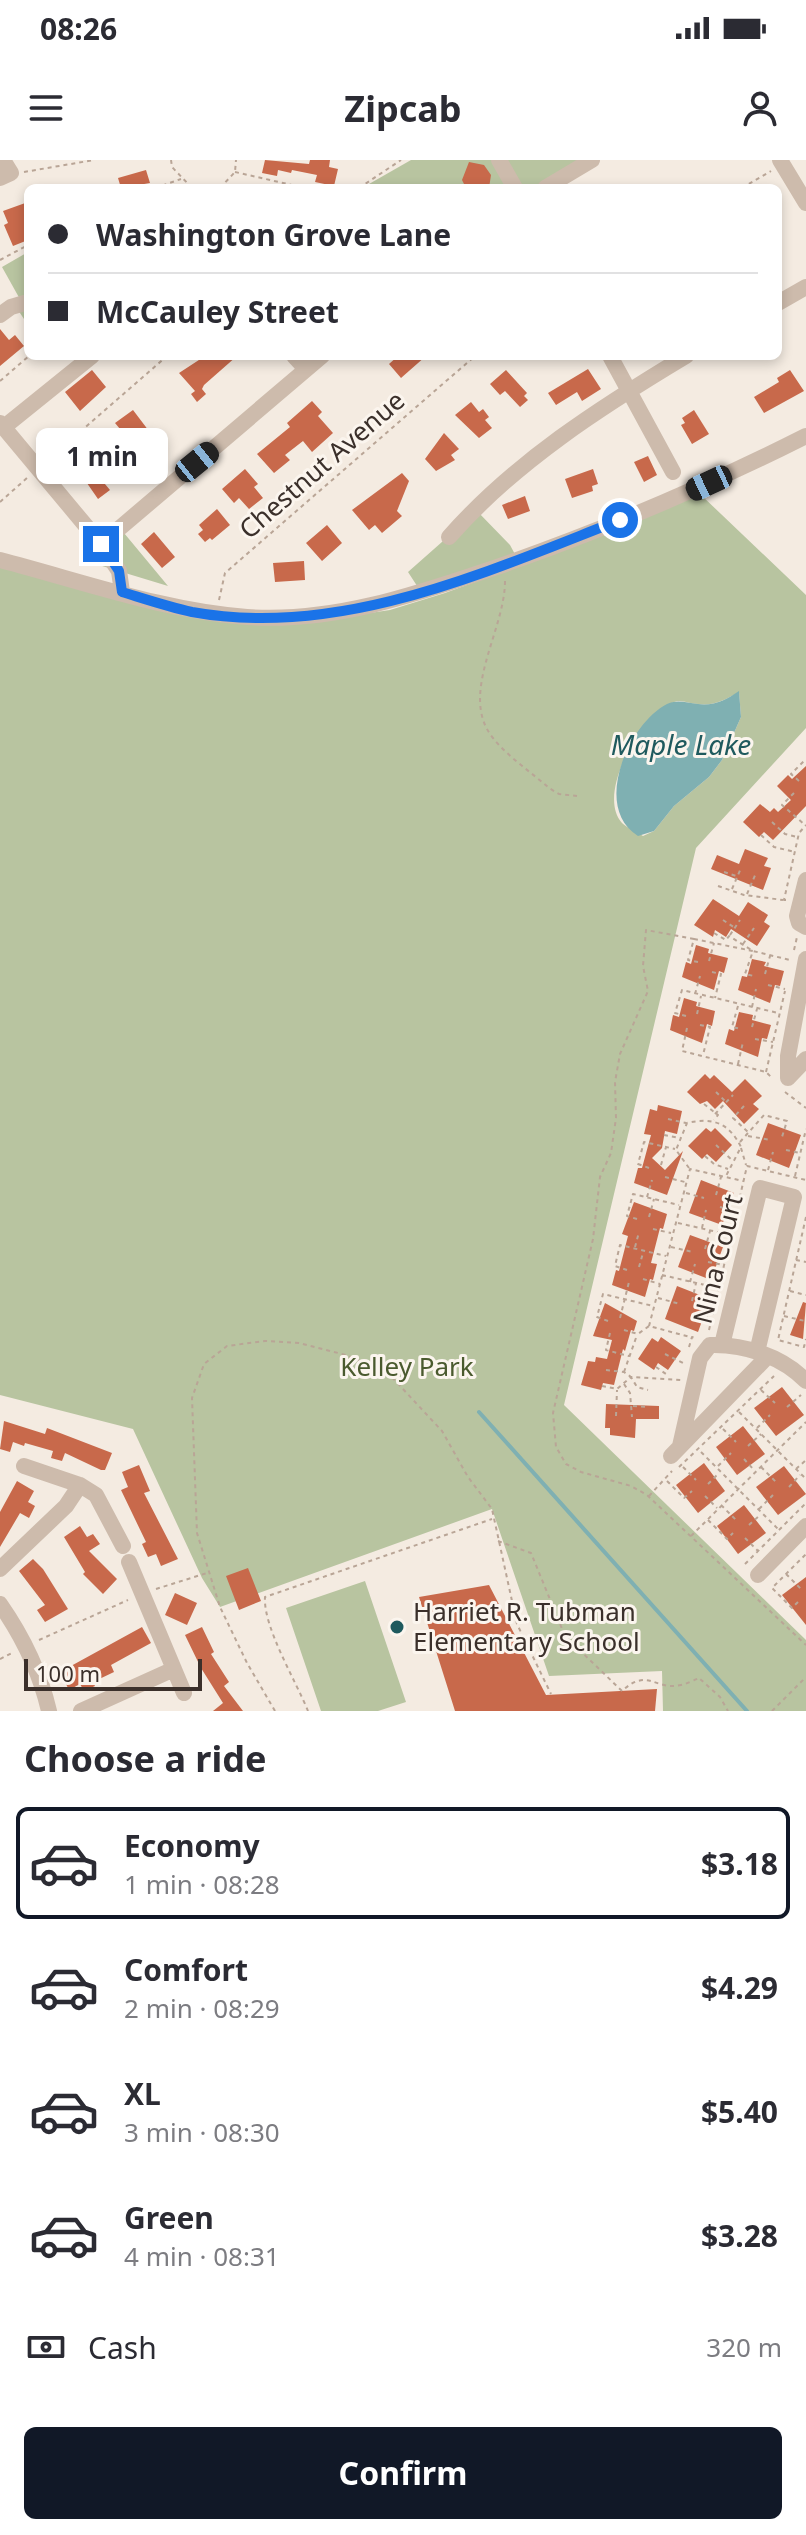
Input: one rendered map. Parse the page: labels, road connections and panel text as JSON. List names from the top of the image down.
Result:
{
  "streets": {
    "street": ["Nina Court"],
    "path": ["Chestnut Avenue"]
  },
  "water": ["Maple Lake"],
  "parks": ["Kelley Park"],
  "places": ["Harriet R. Tubman Elementary School"],
  "scale_bar": "100 m",
  "page": {
    "status": "08:26",
    "header": "Zipcab",
    "banner": ["Washington Grove Lane", "McCauley Street"],
    "bubble": "1 min",
    "scale": "100 m",
    "heading": "Choose a ride",
    "list": [
      {
        "name": "Economy",
        "note": "1 min · 08:28",
        "value": "$3.18"
      },
      {
        "name": "Comfort",
        "note": "2 min · 08:29",
        "value": "$4.29"
      },
      {
        "name": "XL",
        "note": "3 min · 08:30",
        "value": "$5.40"
      },
      {
        "name": "Green",
        "note": "4 min · 08:31",
        "value": "$3.28"
      }
    ],
    "pay": ["Cash", "320 m"],
    "buttons": "Confirm"
  }
}
